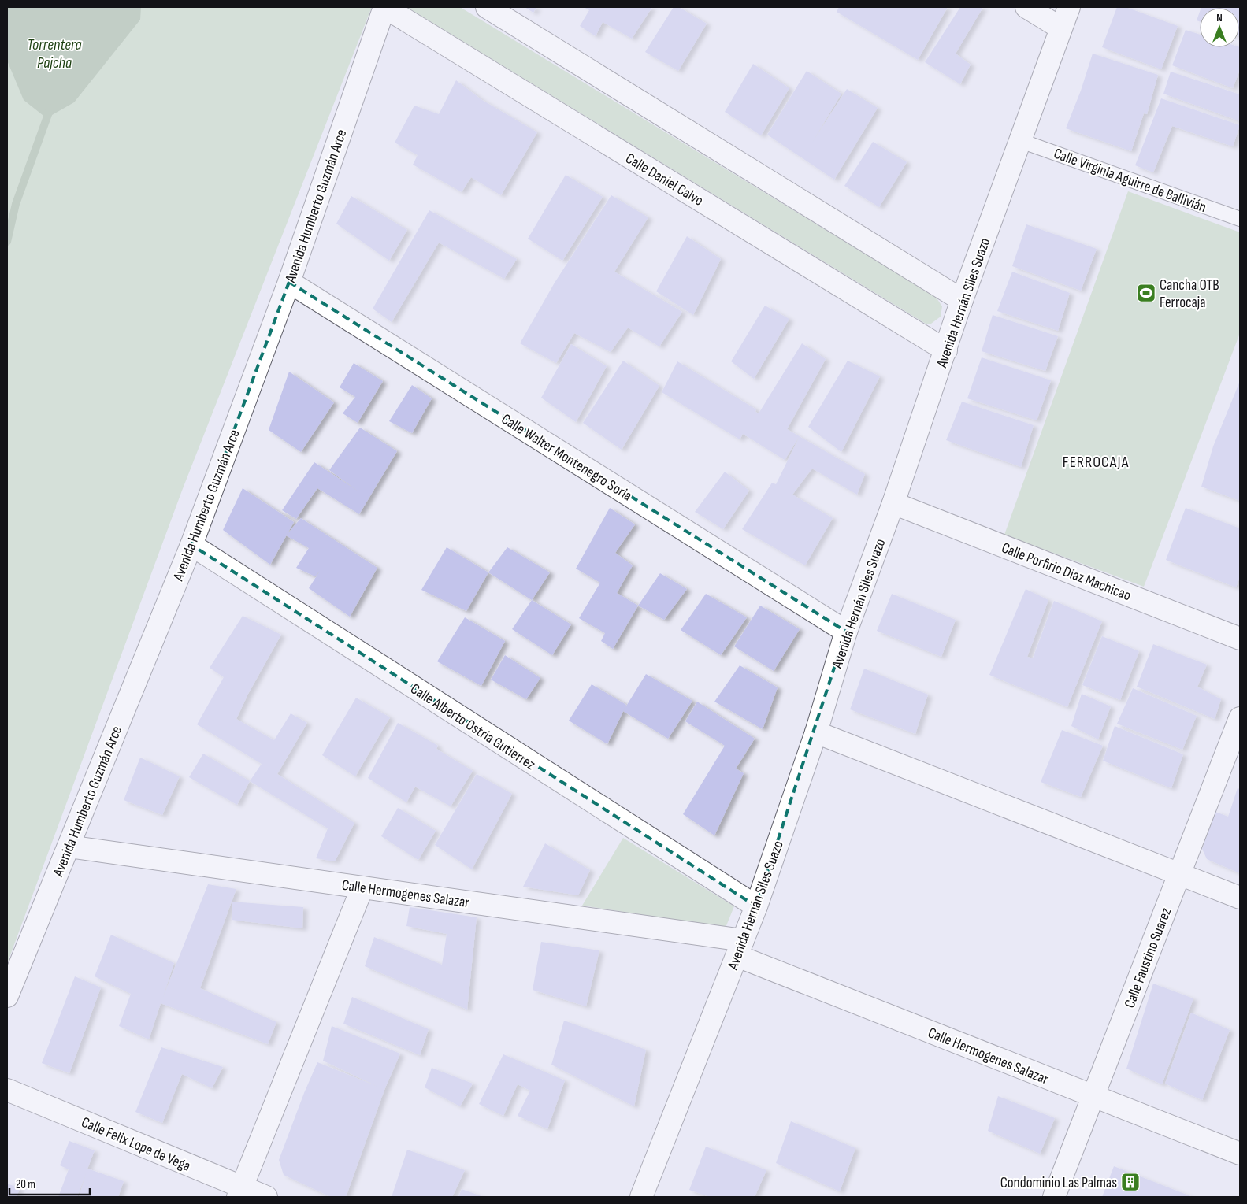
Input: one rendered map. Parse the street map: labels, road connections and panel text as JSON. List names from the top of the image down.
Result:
{
  "streets": {
    "street": [
      "Calle Daniel Calvo",
      "Avenida Humberto Guzmán Arce",
      "Avenida Hernán Siles Suazo",
      "Calle Walter Montenegro Soria",
      "Calle Porfirio Díaz Machicao",
      "Calle Alberto Ostria Gutierrez",
      "Calle Hermogenes Salazar",
      "Calle Faustino Suarez",
      "Calle Felix Lope de Vega"
    ],
    "lane": ["Calle Virginia Aguirre de Ballivián"]
  },
  "crossings": [
    ["Calle Daniel Calvo", "Avenida Humberto Guzmán Arce"],
    ["Calle Daniel Calvo", "Avenida Hernán Siles Suazo"],
    ["Calle Virginia Aguirre de Ballivián", "Avenida Hernán Siles Suazo"],
    ["Avenida Humberto Guzmán Arce", "Calle Walter Montenegro Soria"],
    ["Avenida Humberto Guzmán Arce", "Calle Alberto Ostria Gutierrez"],
    ["Avenida Humberto Guzmán Arce", "Calle Hermogenes Salazar"],
    ["Avenida Hernán Siles Suazo", "Calle Walter Montenegro Soria"],
    ["Avenida Hernán Siles Suazo", "Calle Porfirio Díaz Machicao"],
    ["Avenida Hernán Siles Suazo", "Calle Alberto Ostria Gutierrez"],
    ["Avenida Hernán Siles Suazo", "Calle Hermogenes Salazar"],
    ["Calle Hermogenes Salazar", "Calle Faustino Suarez"]
  ],
  "districts": ["FERROCAJA"],
  "water": ["Torrentera Pajcha"],
  "places": {
    "sports": ["Cancha OTB Ferrocaja"],
    "building": ["Condominio Las Palmas"]
  },
  "scale_bar": "20 m",
  "north": "top"
}
